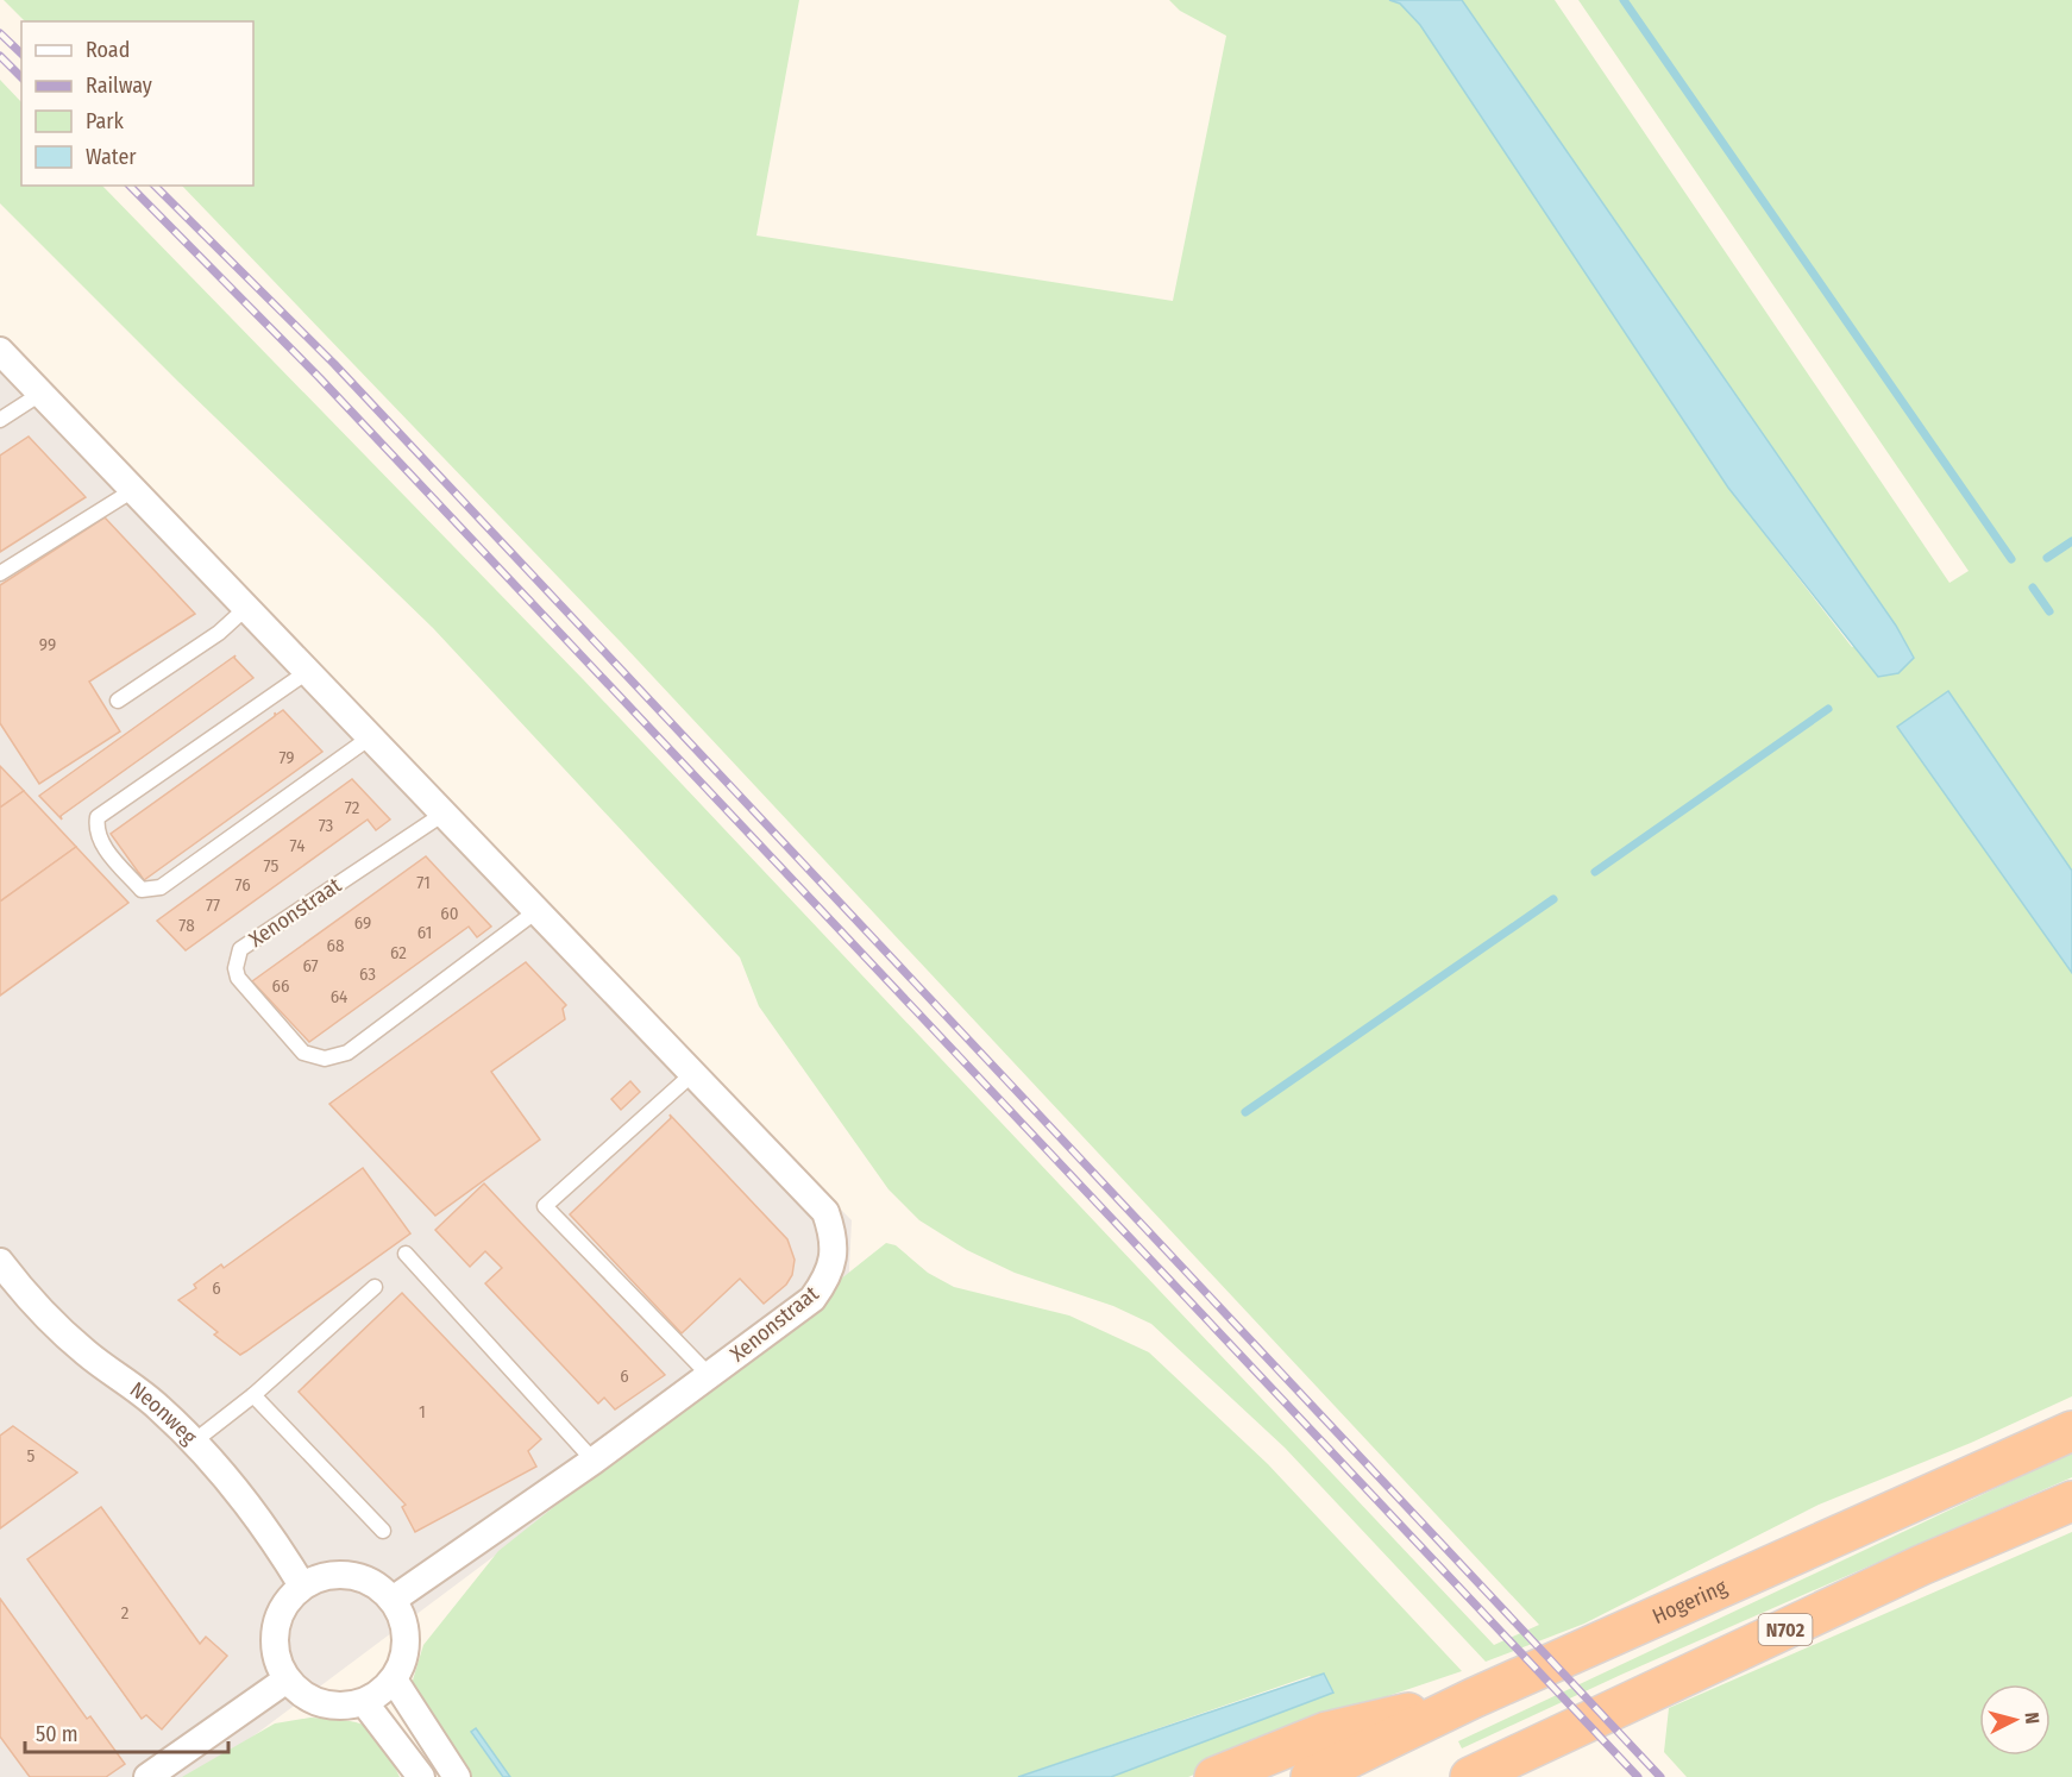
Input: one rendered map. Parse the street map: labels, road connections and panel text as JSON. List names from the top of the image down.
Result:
{
  "streets": {
    "highway": ["Hogering", "N702"],
    "street": ["Xenonstraat", "Neonweg"]
  },
  "crossings": [
    ["Xenonstraat", "Neonweg"]
  ],
  "house_numbers": [
    "99",
    "79",
    "72",
    "73",
    "74",
    "75",
    "71",
    "76",
    "77",
    "60",
    "69",
    "78",
    "61",
    "68",
    "62",
    "67",
    "63",
    "66",
    "64",
    "6",
    "6",
    "1",
    "5",
    "2"
  ],
  "legend": [
    "Road",
    "Railway",
    "Park",
    "Water"
  ],
  "scale_bar": "50 m",
  "north": "right"
}
